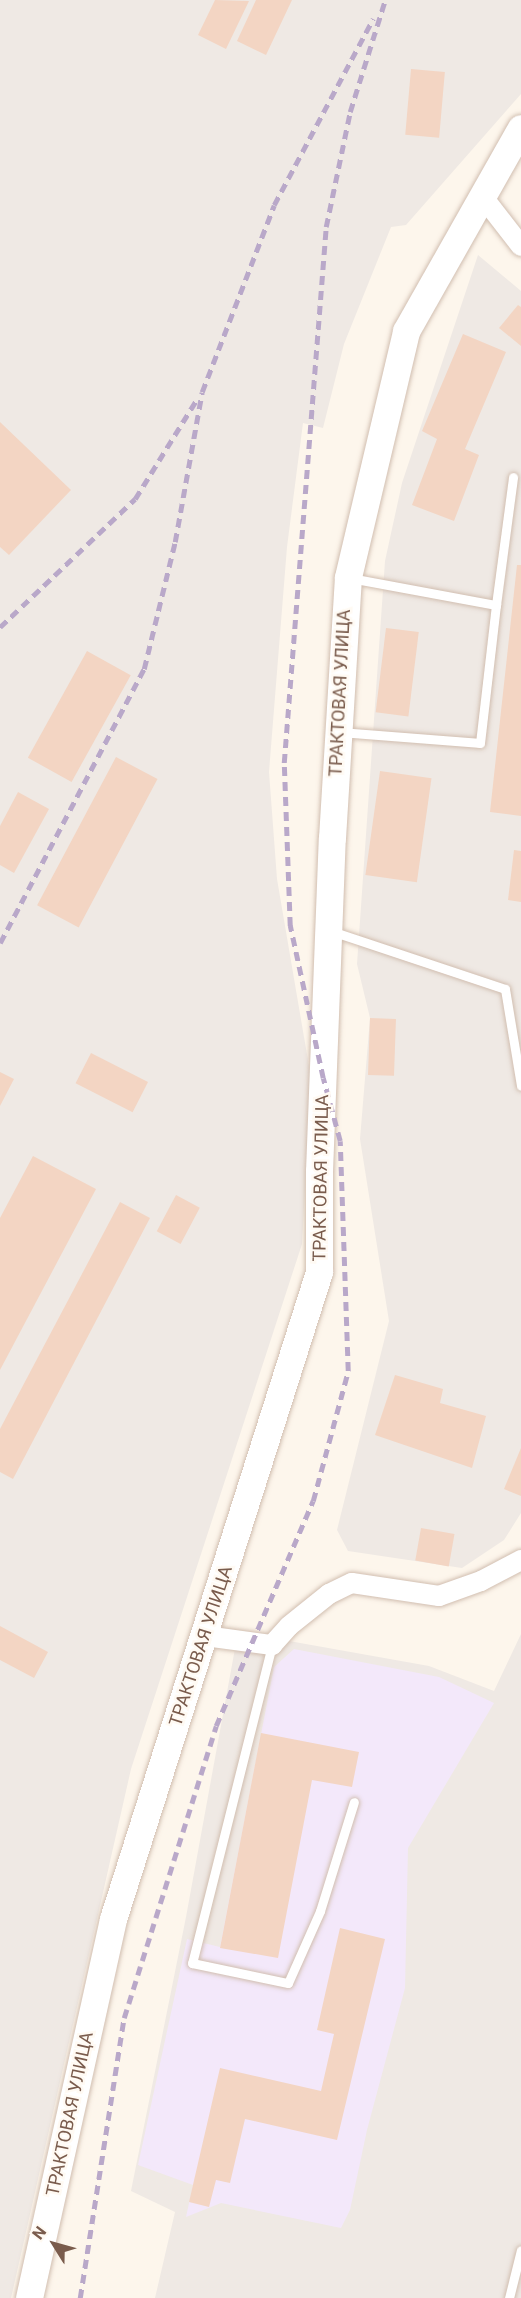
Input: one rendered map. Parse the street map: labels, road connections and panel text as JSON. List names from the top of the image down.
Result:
{
  "streets": {
    "main road": ["ТРАКТОВАЯ УЛИЦА"]
  },
  "north": "top left"
}
